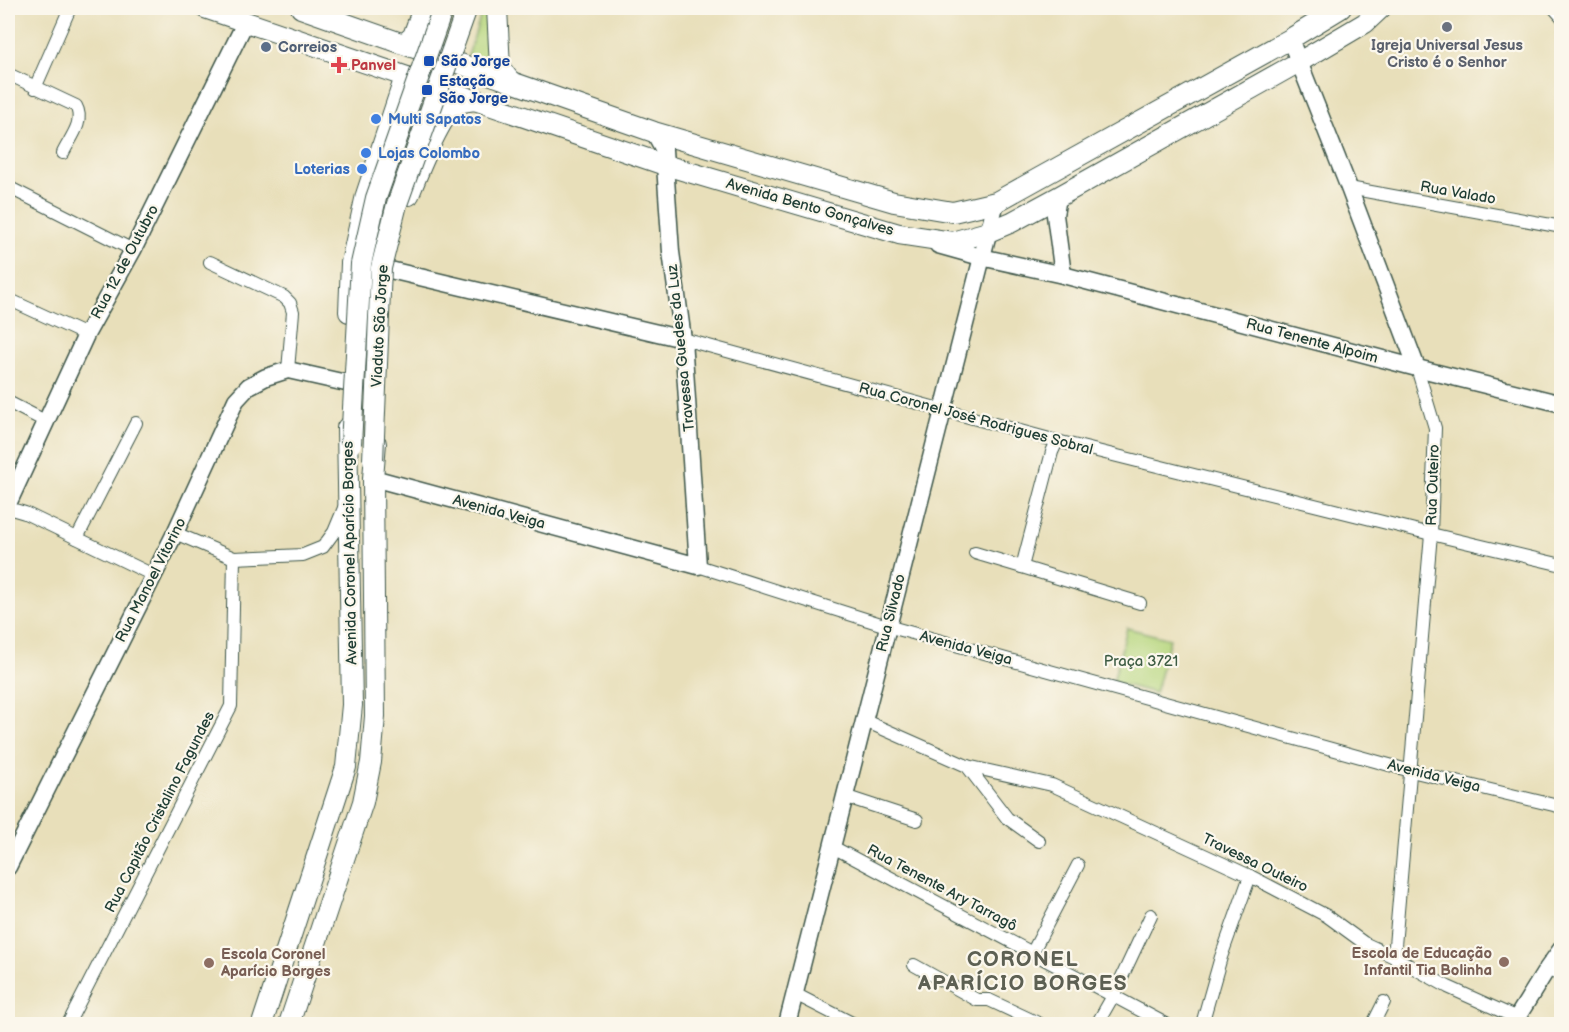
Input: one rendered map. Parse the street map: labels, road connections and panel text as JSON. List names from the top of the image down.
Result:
{
  "streets": {
    "main road": ["Avenida Bento Gonçalves", "Viaduto São Jorge", "Avenida Coronel Aparício Borges"],
    "street": [
      "Rua Valado",
      "Rua 12 de Outubro",
      "Rua Tenente Alpoim",
      "Travessa Guedes da Luz",
      "Rua Coronel José Rodrigues Sobral",
      "Rua Outeiro",
      "Avenida Veiga",
      "Rua Manoel Vitorino",
      "Rua Silvado",
      "Rua Capitão Cristalino Fagundes",
      "Travessa Outeiro",
      "Rua Tenente Ary Tarragô"
    ]
  },
  "crossings": [
    ["Rua Valado", "Rua Outeiro"],
    ["Avenida Bento Gonçalves", "Rua 12 de Outubro"],
    ["Avenida Bento Gonçalves", "Rua Tenente Alpoim"],
    ["Avenida Bento Gonçalves", "Travessa Guedes da Luz"],
    ["Avenida Bento Gonçalves", "Rua Outeiro"],
    ["Avenida Bento Gonçalves", "Avenida Coronel Aparício Borges"],
    ["Avenida Bento Gonçalves", "Rua Silvado"],
    ["Viaduto São Jorge", "Avenida Veiga"],
    ["Viaduto São Jorge", "Avenida Coronel Aparício Borges"],
    ["Rua Tenente Alpoim", "Rua Outeiro"],
    ["Rua Tenente Alpoim", "Rua Silvado"],
    ["Travessa Guedes da Luz", "Rua Coronel José Rodrigues Sobral"],
    ["Travessa Guedes da Luz", "Avenida Veiga"],
    ["Rua Coronel José Rodrigues Sobral", "Rua Outeiro"],
    ["Rua Coronel José Rodrigues Sobral", "Avenida Coronel Aparício Borges"],
    ["Rua Coronel José Rodrigues Sobral", "Rua Silvado"],
    ["Rua Outeiro", "Avenida Veiga"],
    ["Rua Outeiro", "Travessa Outeiro"],
    ["Avenida Veiga", "Avenida Coronel Aparício Borges"],
    ["Avenida Veiga", "Rua Silvado"],
    ["Rua Silvado", "Travessa Outeiro"],
    ["Rua Silvado", "Rua Tenente Ary Tarragô"]
  ],
  "districts": ["CORONEL APARÍCIO BORGES"],
  "parks": ["Praça 3721"],
  "places": {
    "other": [
      "Igreja Universal Jesus Cristo é o Senhor",
      "Correios",
      "Multi Sapatos",
      "Lojas Colombo",
      "Loterias",
      "Escola de Educação Infantil Tia Bolinha",
      "Escola Coronel Aparício Borges"
    ],
    "transit": ["São Jorge", "Estação São Jorge"],
    "health": ["Panvel"]
  }
}
